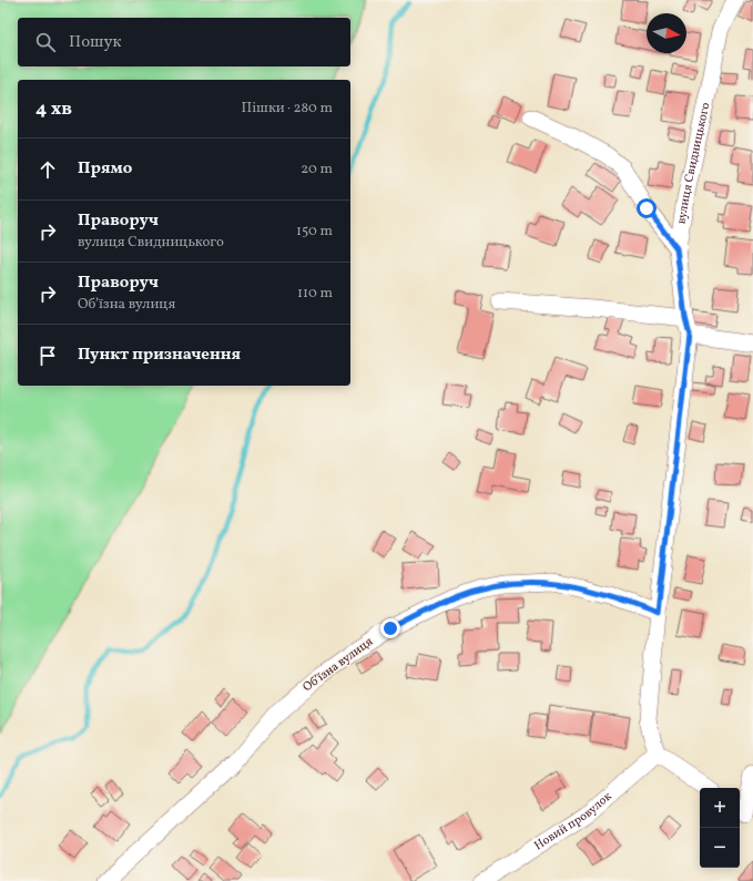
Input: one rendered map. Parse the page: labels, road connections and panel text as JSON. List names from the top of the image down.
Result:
{
  "streets": {
    "street": ["вулиця Свидницького", "Обʼїзна вулиця", "Новий провулок"]
  },
  "crossings": [
    ["вулиця Свидницького", "Обʼїзна вулиця"],
    ["вулиця Свидницького", "Новий провулок"]
  ],
  "north": "right",
  "page": {
    "search": "Пошук",
    "heading": ["4 хв", "Пішки · 280 m"],
    "list": [
      ["Прямо", "20 m"],
      ["Праворуч", "вулиця Свидницького", "150 m"],
      ["Праворуч", "Обʼїзна вулиця", "110 m"],
      "Пункт призначення"
    ],
    "map_buttons": ["+", "−"]
  }
}
